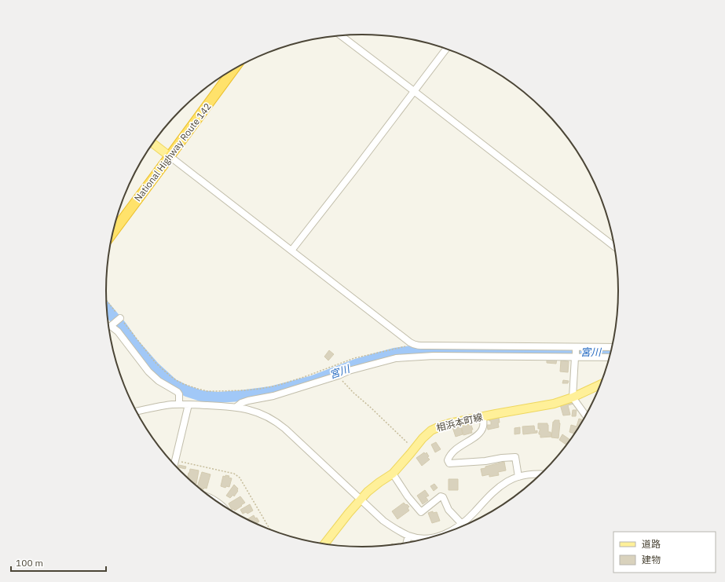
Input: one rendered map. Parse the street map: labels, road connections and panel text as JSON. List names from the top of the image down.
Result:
{
  "streets": {
    "highway": ["National Highway Route 142"],
    "main road": ["相浜本町線"]
  },
  "water": ["宮川"],
  "legend": ["道路", "建物"],
  "scale_bar": "100 m"
}
